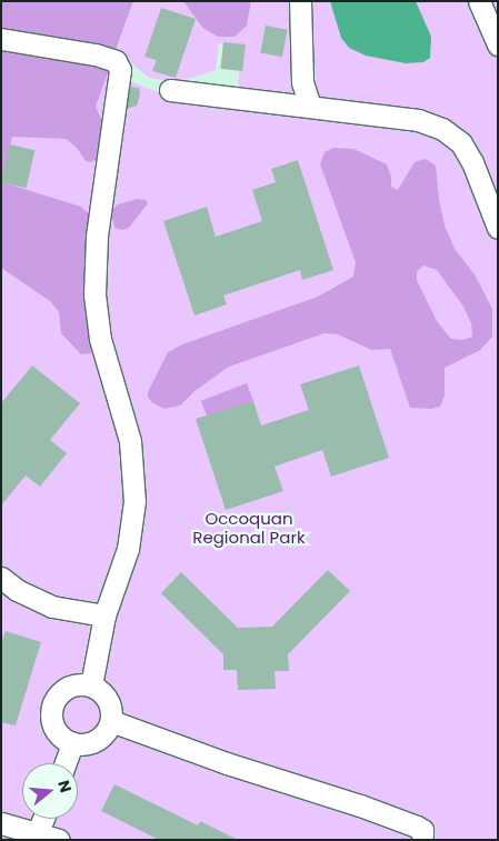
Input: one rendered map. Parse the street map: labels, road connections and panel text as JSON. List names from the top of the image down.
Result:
{
  "parks": ["Occoquan Regional Park"],
  "north": "right"
}
